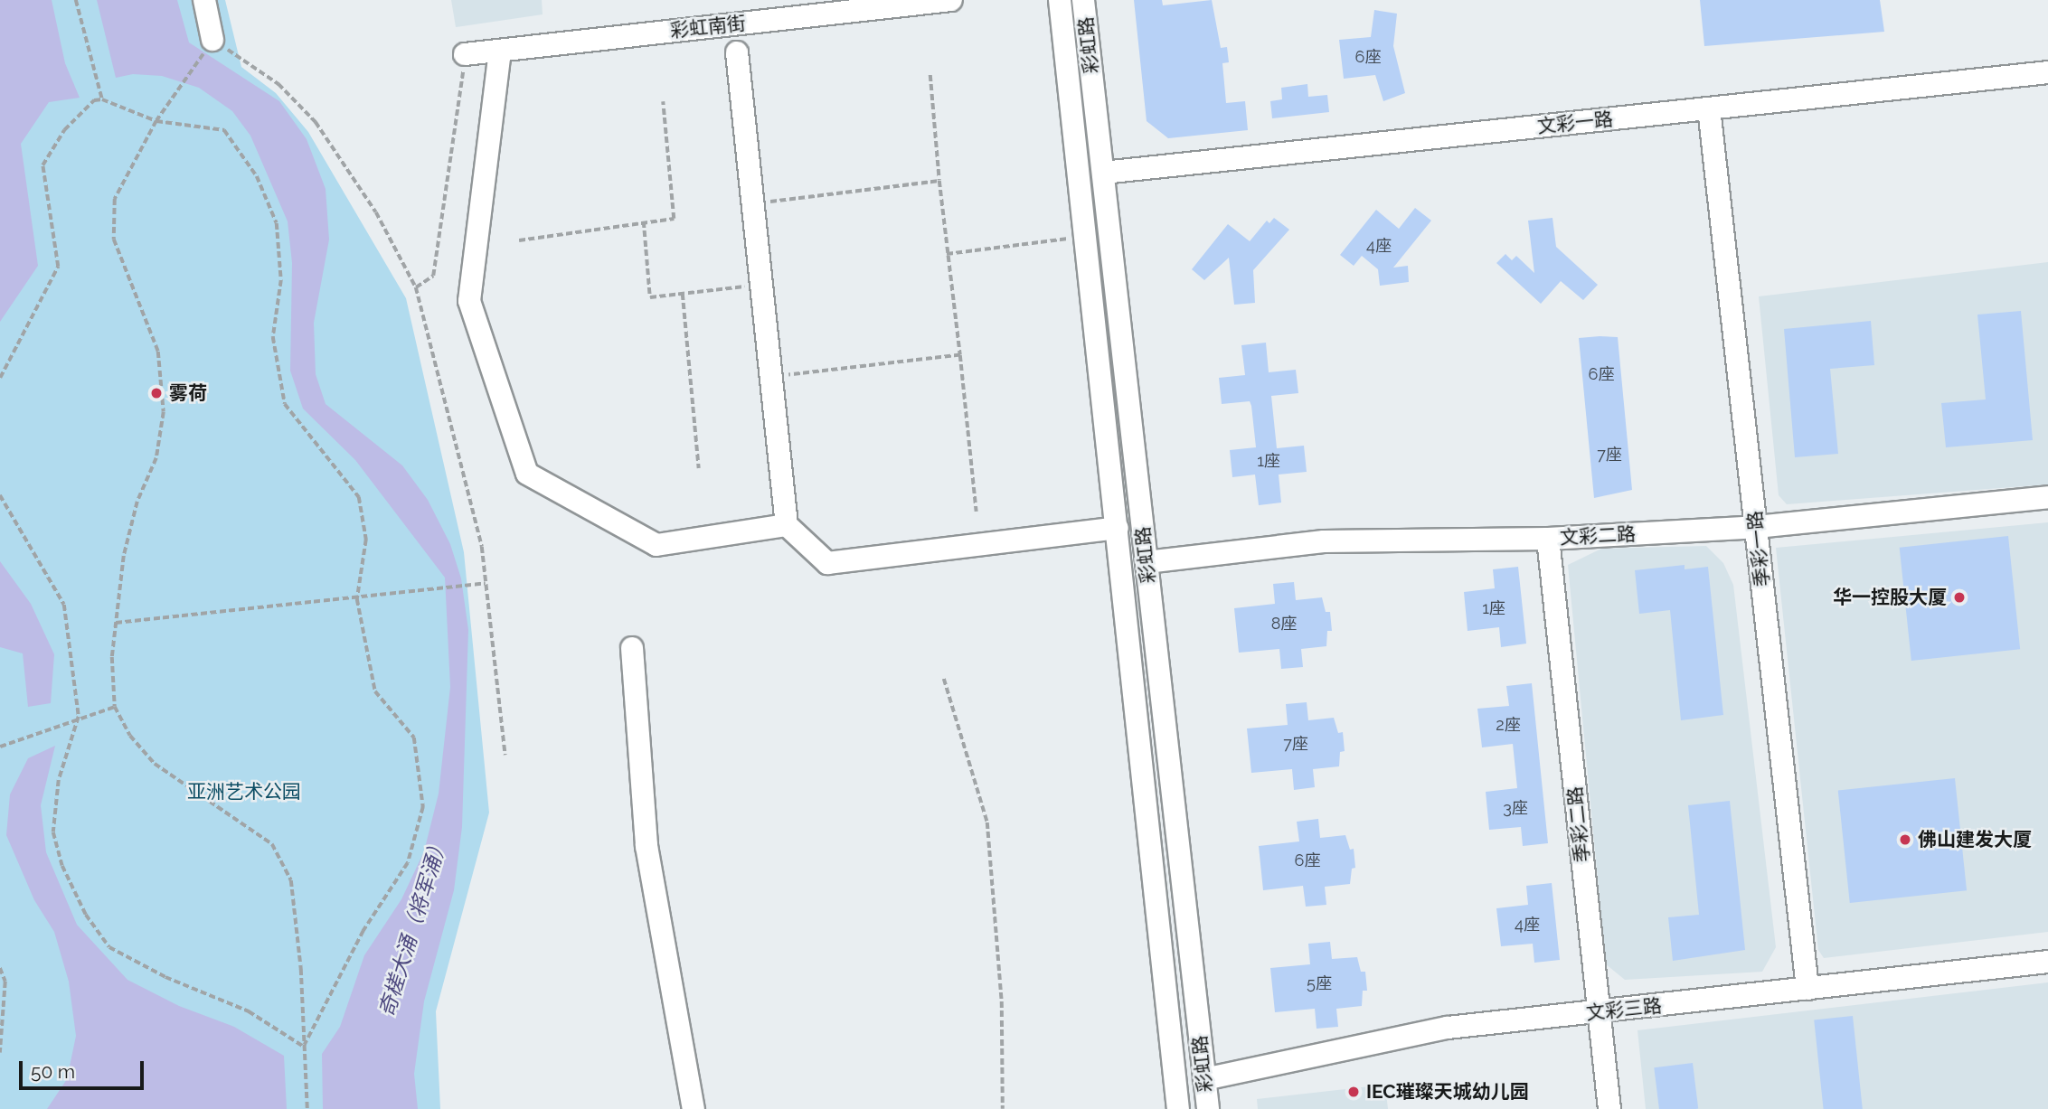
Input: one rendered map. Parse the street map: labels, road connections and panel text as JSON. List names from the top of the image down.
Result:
{
  "streets": {
    "street": [
      "彩虹南街",
      "彩虹路",
      "文彩一路",
      "文彩二路",
      "季彩一路",
      "季彩二路",
      "文彩三路"
    ]
  },
  "crossings": [
    ["彩虹路", "文彩一路"],
    ["彩虹路", "文彩二路"],
    ["彩虹路", "文彩三路"],
    ["文彩一路", "季彩一路"],
    ["文彩二路", "季彩一路"],
    ["文彩二路", "季彩二路"],
    ["季彩一路", "文彩三路"],
    ["季彩二路", "文彩三路"]
  ],
  "water": ["奇槎大涌（将军涌）"],
  "parks": ["亚洲艺术公园"],
  "places": [
    "雾荷",
    "华一控股大厦",
    "佛山建发大厦",
    "IEC璀璨天城幼儿园"
  ],
  "house_numbers": [
    "6座",
    "4座",
    "6座",
    "7座",
    "1座",
    "1座",
    "8座",
    "2座",
    "7座",
    "3座",
    "6座",
    "4座",
    "5座"
  ],
  "scale_bar": "50 m"
}
